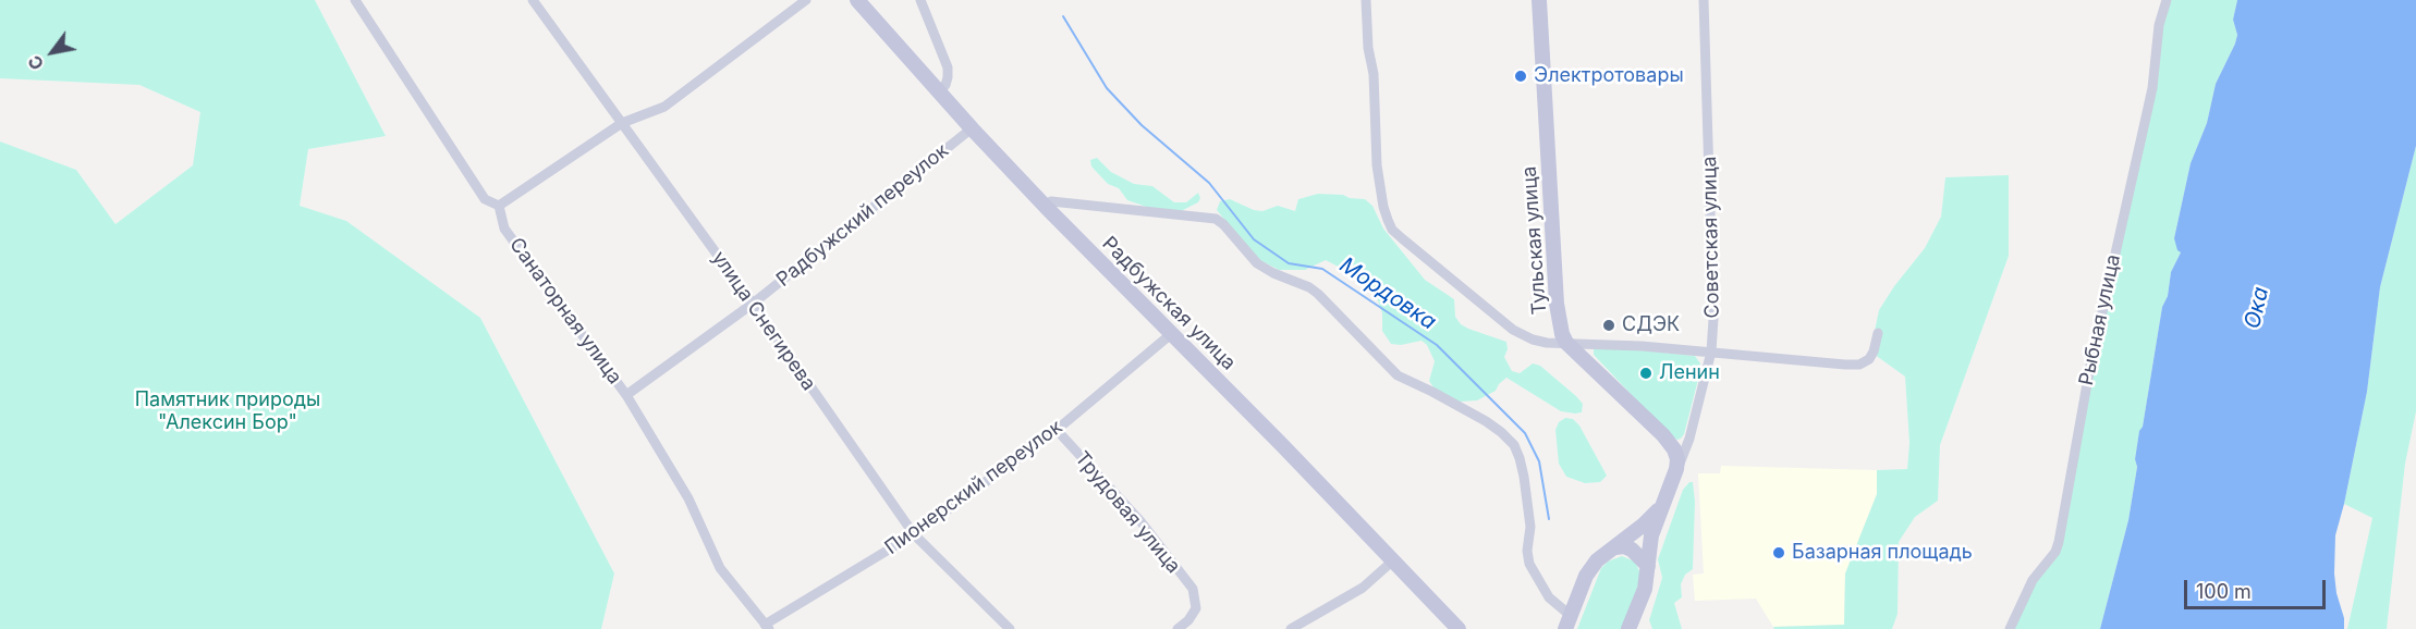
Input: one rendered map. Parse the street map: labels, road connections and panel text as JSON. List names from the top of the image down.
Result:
{
  "streets": {
    "main road": ["Тульская улица", "Радбужская улица"],
    "street": [
      "Радбужский переулок",
      "Советская улица",
      "Санаторная улица",
      "Рыбная улица",
      "улица Снегирева",
      "Пионерский переулок",
      "Трудовая улица"
    ]
  },
  "crossings": [
    ["Радбужский переулок", "Радбужская улица"],
    ["Радбужский переулок", "Санаторная улица"],
    ["Радбужский переулок", "улица Снегирева"],
    ["Радбужская улица", "Пионерский переулок"],
    ["Санаторная улица", "Пионерский переулок"],
    ["улица Снегирева", "Пионерский переулок"],
    ["Пионерский переулок", "Трудовая улица"]
  ],
  "water": ["Мордовка", "Ока"],
  "parks": ["Памятник природы \"Алексин Бор\""],
  "places": [
    "Электротовары",
    "СДЭК",
    "Ленин",
    "Базарная площадь"
  ],
  "scale_bar": "100 m",
  "north": "bottom left"
}
